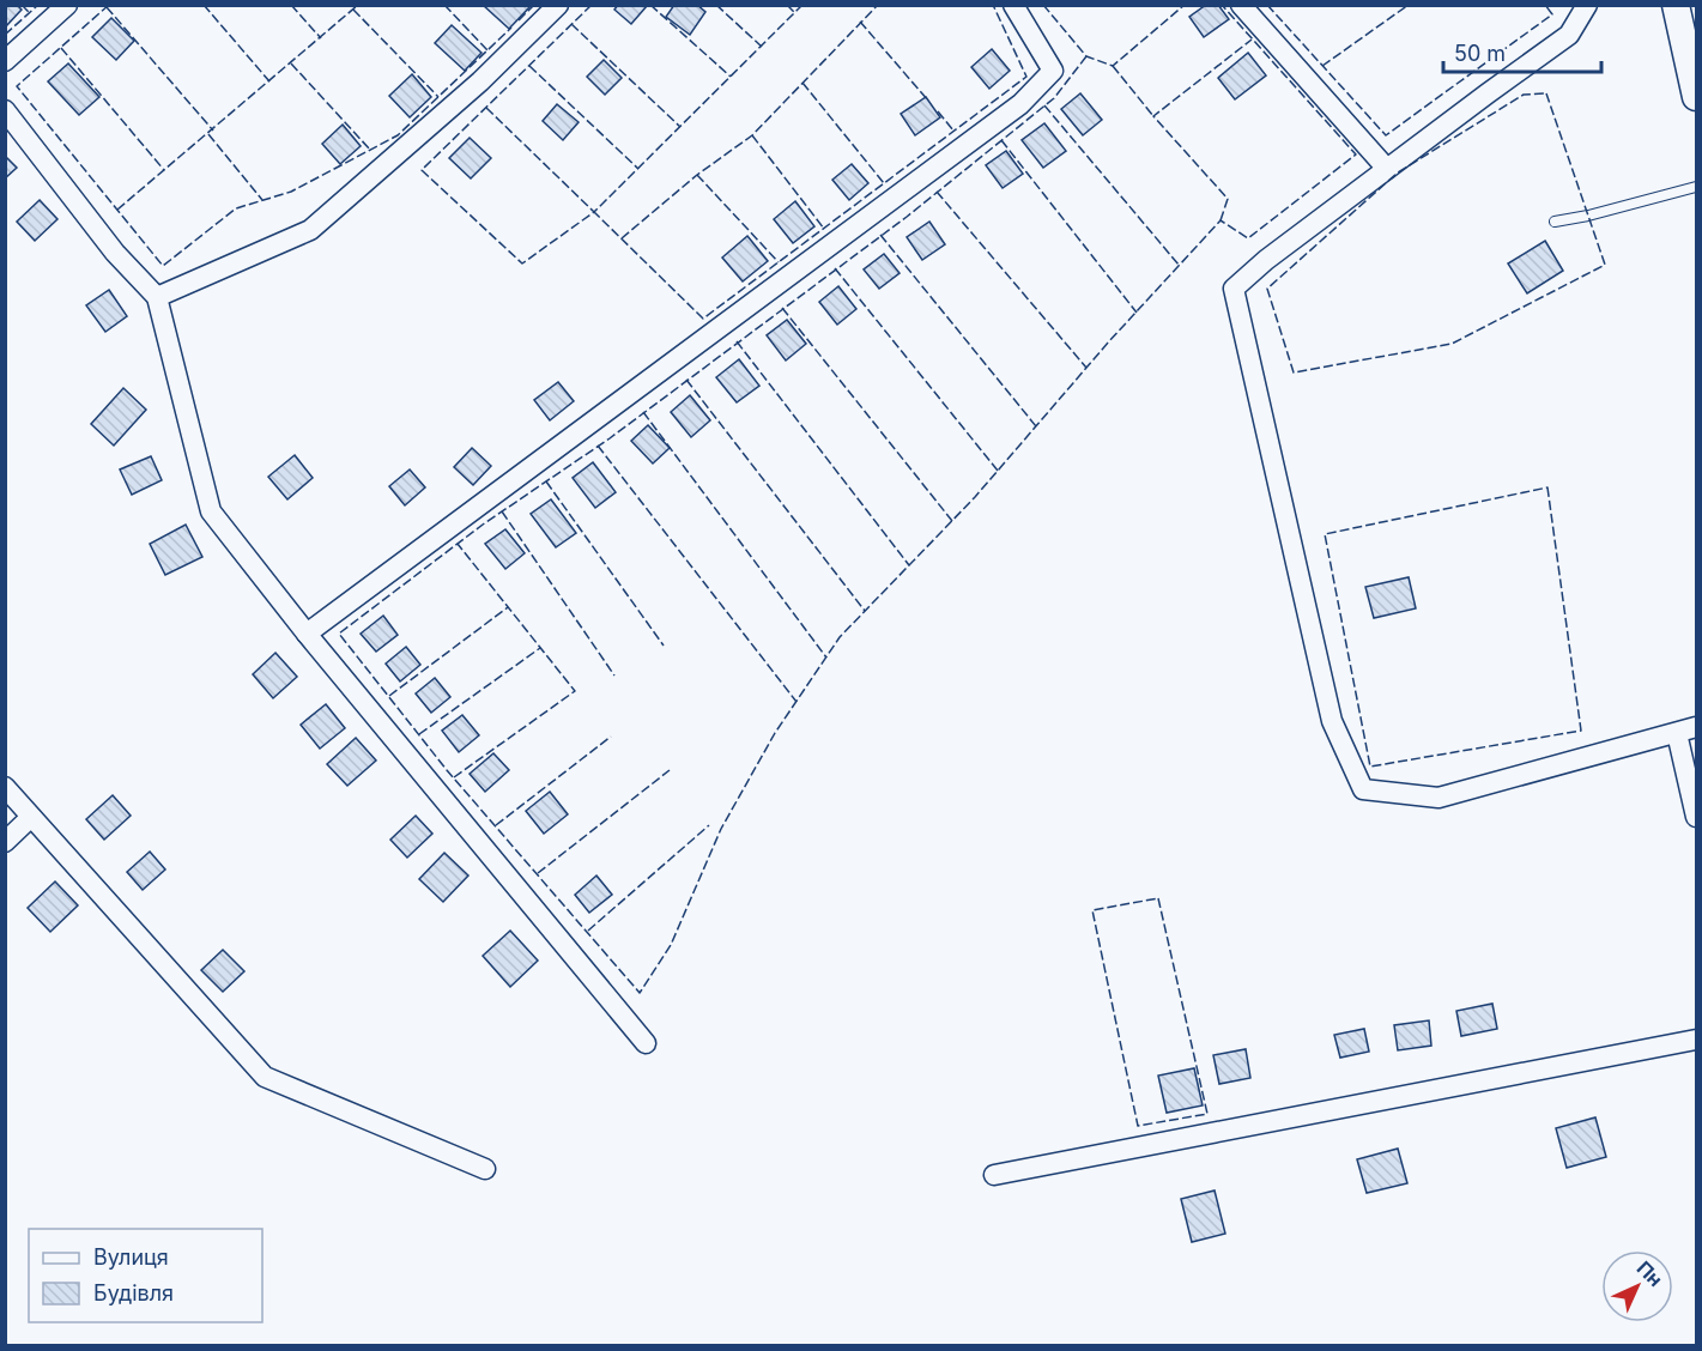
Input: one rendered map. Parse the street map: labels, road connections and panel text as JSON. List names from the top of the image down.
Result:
{
  "legend": ["Вулиця", "Будівля"],
  "scale_bar": "50 m",
  "north": "top right"
}
